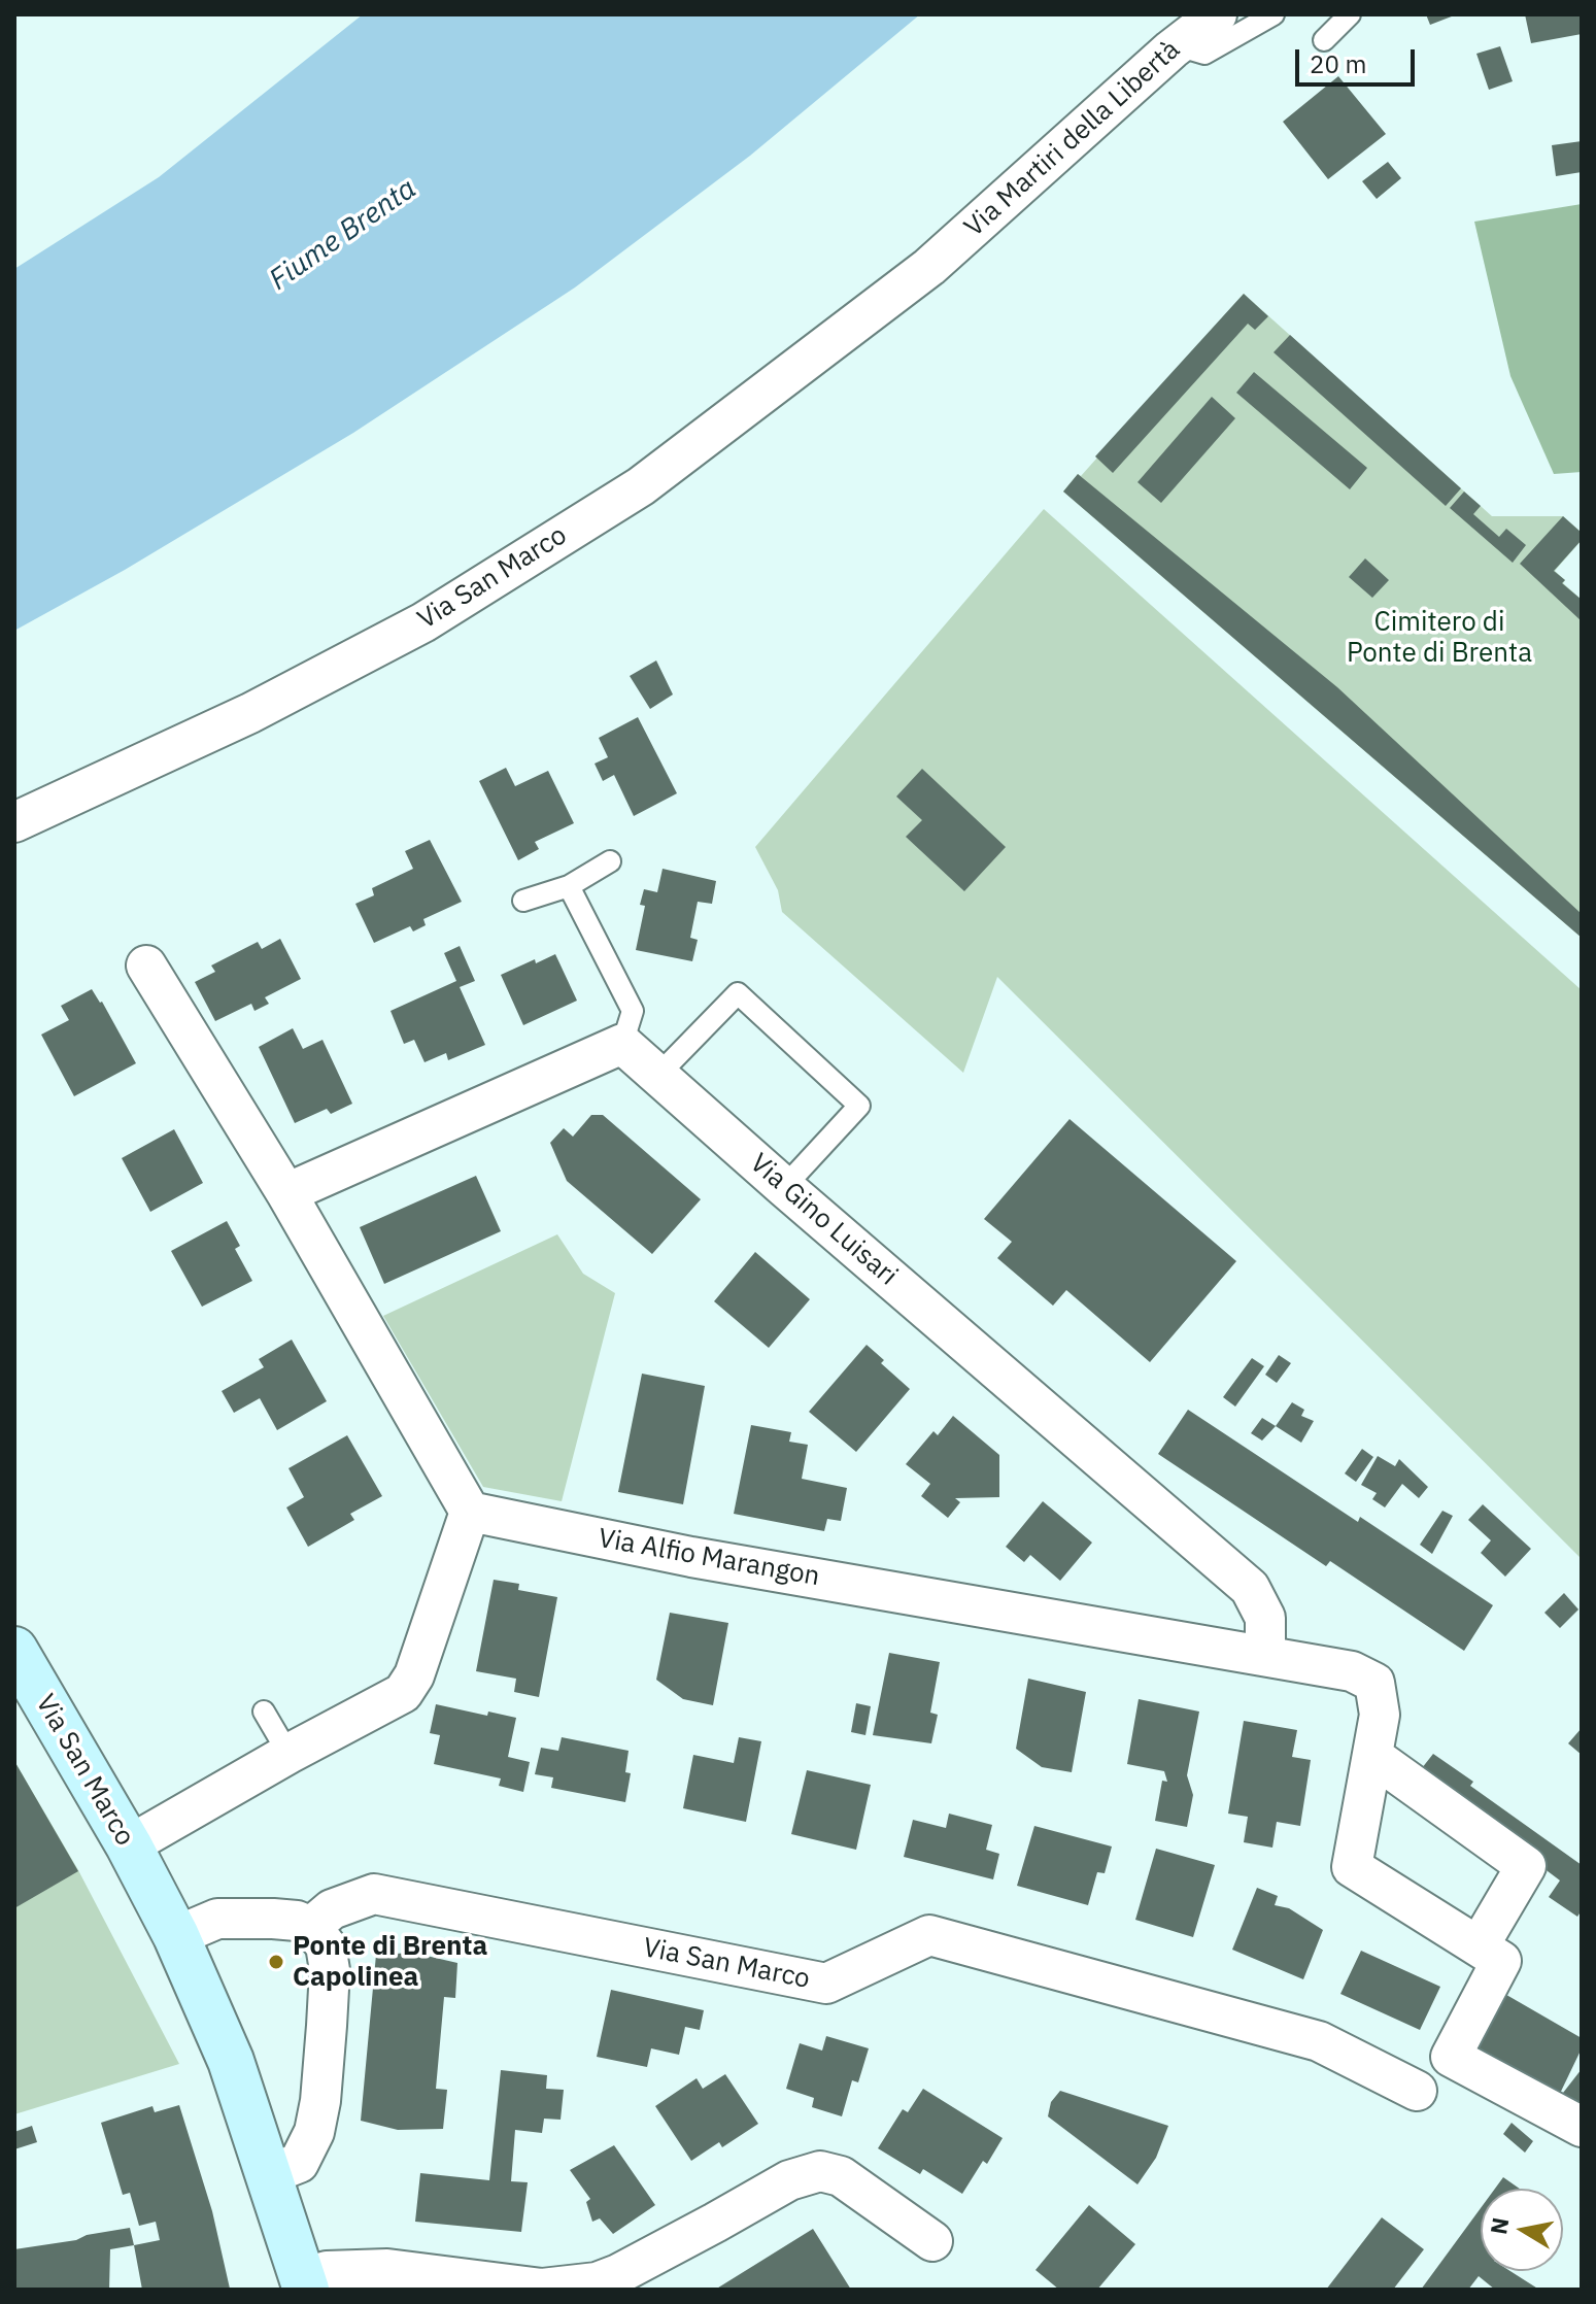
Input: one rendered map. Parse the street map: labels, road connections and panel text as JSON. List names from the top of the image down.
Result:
{
  "streets": {
    "main road": ["Via San Marco"],
    "street": ["Via Martiri della Libertà", "Via Gino Luisari", "Via Alfio Marangon"]
  },
  "crossings": [
    ["Via Martiri della Libertà", "Via San Marco"],
    ["Via Gino Luisari", "Via Alfio Marangon"]
  ],
  "water": ["Fiume Brenta"],
  "parks": ["Cimitero di Ponte di Brenta"],
  "places": ["Ponte di Brenta Capolinea"],
  "scale_bar": "20 m",
  "north": "left"
}
